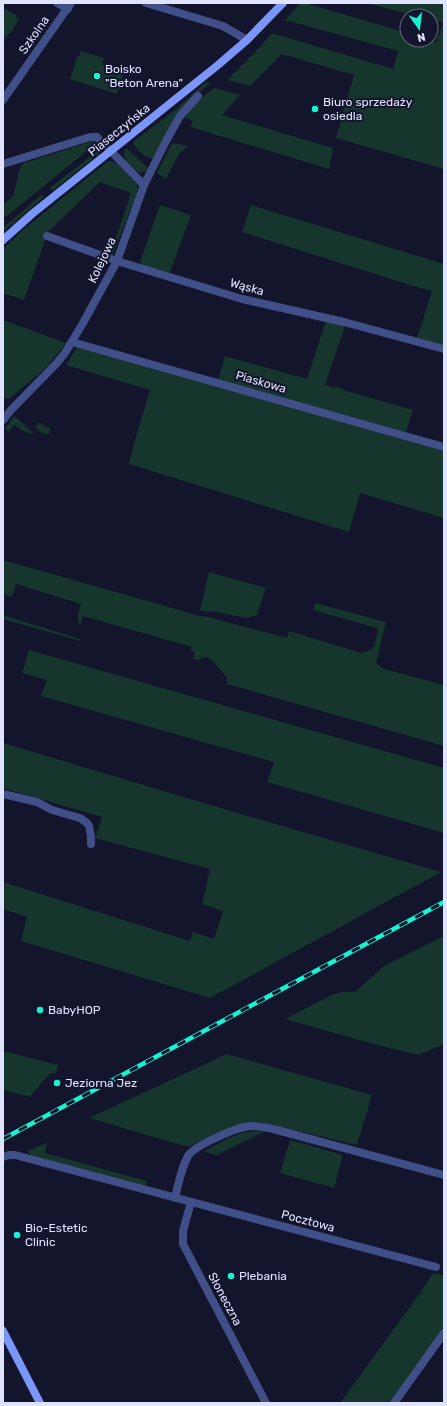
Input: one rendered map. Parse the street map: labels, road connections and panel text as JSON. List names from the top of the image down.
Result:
{
  "streets": {
    "main road": ["Piaseczyńska"],
    "street": [
      "Szkolna",
      "Kolejowa",
      "Wąska",
      "Piaskowa",
      "Pocztowa",
      "Słoneczna"
    ]
  },
  "crossings": [
    ["Kolejowa", "Wąska"],
    ["Kolejowa", "Piaskowa"],
    ["Pocztowa", "Słoneczna"]
  ],
  "places": [
    "Boisko \"Beton Arena\"",
    "Biuro sprzedaży osiedla",
    "BabyHOP",
    "Jeziorna Jez",
    "Bio-Estetic Clinic",
    "Plebania"
  ],
  "north": "bottom"
}
